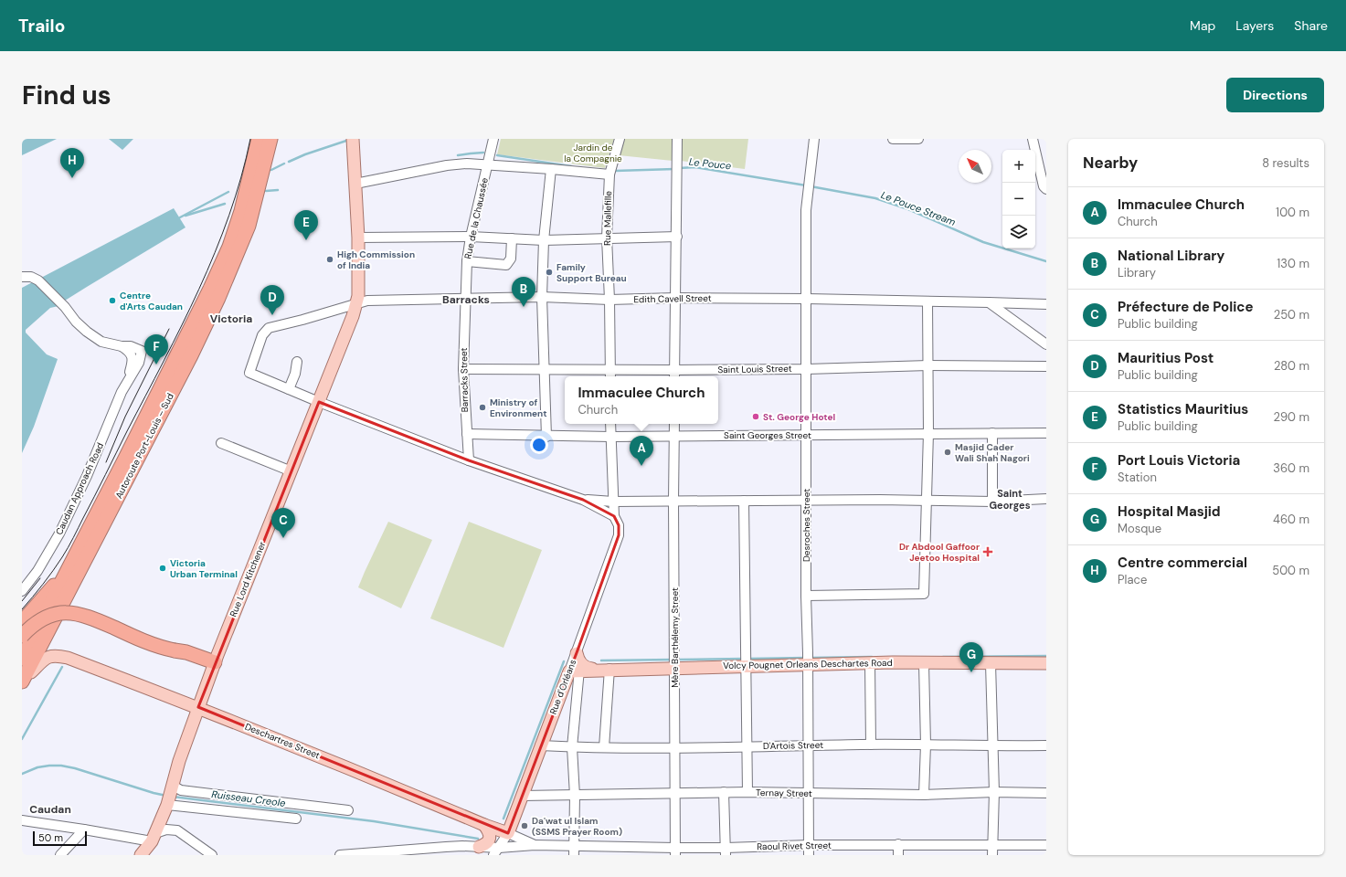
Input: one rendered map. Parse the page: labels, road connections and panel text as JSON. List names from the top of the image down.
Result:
{
  "streets": {
    "highway": ["Autoroute Port-Louis – Sud"],
    "main road": [
      "Rue Lord Kitchener",
      "Volcy Pougnet Orleans Deschartes Road",
      "Rue d'Orléans",
      "Deschartres Street"
    ],
    "street": [
      "Rue de la Chaussée",
      "Rue Mallefille",
      "Edith Cavell Street",
      "Saint Louis Street",
      "Barracks Street",
      "Saint Georges Street",
      "Caudan Approach Road",
      "Desroches Street",
      "Mère Barthélemy Street",
      "D'Artois Street",
      "Ternay Street",
      "Raoul Rivet Street"
    ]
  },
  "crossings": [
    ["Rue de la Chaussée", "Edith Cavell Street"],
    ["Rue de la Chaussée", "Barracks Street"],
    ["Rue Mallefille", "Edith Cavell Street"],
    ["Rue Mallefille", "Saint Louis Street"],
    ["Edith Cavell Street", "Barracks Street"],
    ["Edith Cavell Street", "Desroches Street"],
    ["Edith Cavell Street", "Rue Lord Kitchener"],
    ["Saint Louis Street", "Barracks Street"],
    ["Saint Louis Street", "Desroches Street"],
    ["Barracks Street", "Saint Georges Street"],
    ["Saint Georges Street", "Desroches Street"],
    ["Saint Georges Street", "Mère Barthélemy Street"],
    ["Saint Georges Street", "Rue d'Orléans"],
    ["Autoroute Port-Louis – Sud", "Deschartres Street"],
    ["Desroches Street", "Volcy Pougnet Orleans Deschartes Road"],
    ["Desroches Street", "D'Artois Street"],
    ["Desroches Street", "Ternay Street"],
    ["Desroches Street", "Raoul Rivet Street"],
    ["Rue Lord Kitchener", "Deschartres Street"],
    ["Mère Barthélemy Street", "Volcy Pougnet Orleans Deschartes Road"],
    ["Mère Barthélemy Street", "D'Artois Street"],
    ["Mère Barthélemy Street", "Ternay Street"],
    ["Mère Barthélemy Street", "Raoul Rivet Street"],
    ["Volcy Pougnet Orleans Deschartes Road", "Rue d'Orléans"],
    ["Rue d'Orléans", "Deschartres Street"],
    ["Rue d'Orléans", "D'Artois Street"],
    ["Rue d'Orléans", "Ternay Street"],
    ["Rue d'Orléans", "Raoul Rivet Street"],
    ["Deschartres Street", "Raoul Rivet Street"]
  ],
  "districts": [
    "Barracks",
    "Victoria",
    "Saint Georges",
    "Caudan"
  ],
  "water": ["Le Pouce", "Le Pouce Stream", "Ruisseau Creole"],
  "parks": ["Jardin de la Compagnie"],
  "places": {
    "other": [
      "High Commission of India",
      "Family Support Bureau",
      "Centre d'Arts Caudan",
      "Ministry of Environment",
      "St. George Hotel",
      "Masjid Cader Wali Shah Nagori",
      "Victoria Urban Terminal",
      "Da'wat ul Islam (SSMS Prayer Room)"
    ],
    "health": ["Dr Abdool Gaffoor Jeetoo Hospital"]
  },
  "scale_bar": "50 m",
  "north": "top left",
  "page": {
    "header": "Trailo",
    "nav": ["Map", "Layers", "Share"],
    "buttons": "Directions",
    "title": "Find us",
    "heading": ["Nearby", "8 results"],
    "pins": [
      "H",
      "E",
      "B",
      "D",
      "F",
      "A",
      "C",
      "G"
    ],
    "map_buttons": ["+", "−"],
    "list": [
      {
        "mark": "A",
        "name": "Immaculee Church",
        "note": "Church",
        "value": "100 m"
      },
      {
        "mark": "B",
        "name": "National Library",
        "note": "Library",
        "value": "130 m"
      },
      {
        "mark": "C",
        "name": "Préfecture de Police",
        "note": "Public building",
        "value": "250 m"
      },
      {
        "mark": "D",
        "name": "Mauritius Post",
        "note": "Public building",
        "value": "280 m"
      },
      {
        "mark": "E",
        "name": "Statistics Mauritius",
        "note": "Public building",
        "value": "290 m"
      },
      {
        "mark": "F",
        "name": "Port Louis Victoria",
        "note": "Station",
        "value": "360 m"
      },
      {
        "mark": "G",
        "name": "Hospital Masjid",
        "note": "Mosque",
        "value": "460 m"
      },
      {
        "mark": "H",
        "name": "Centre commercial",
        "note": "Place",
        "value": "500 m"
      }
    ],
    "popup": ["Immaculee Church", "Church"],
    "scale": "50 m"
  }
}
